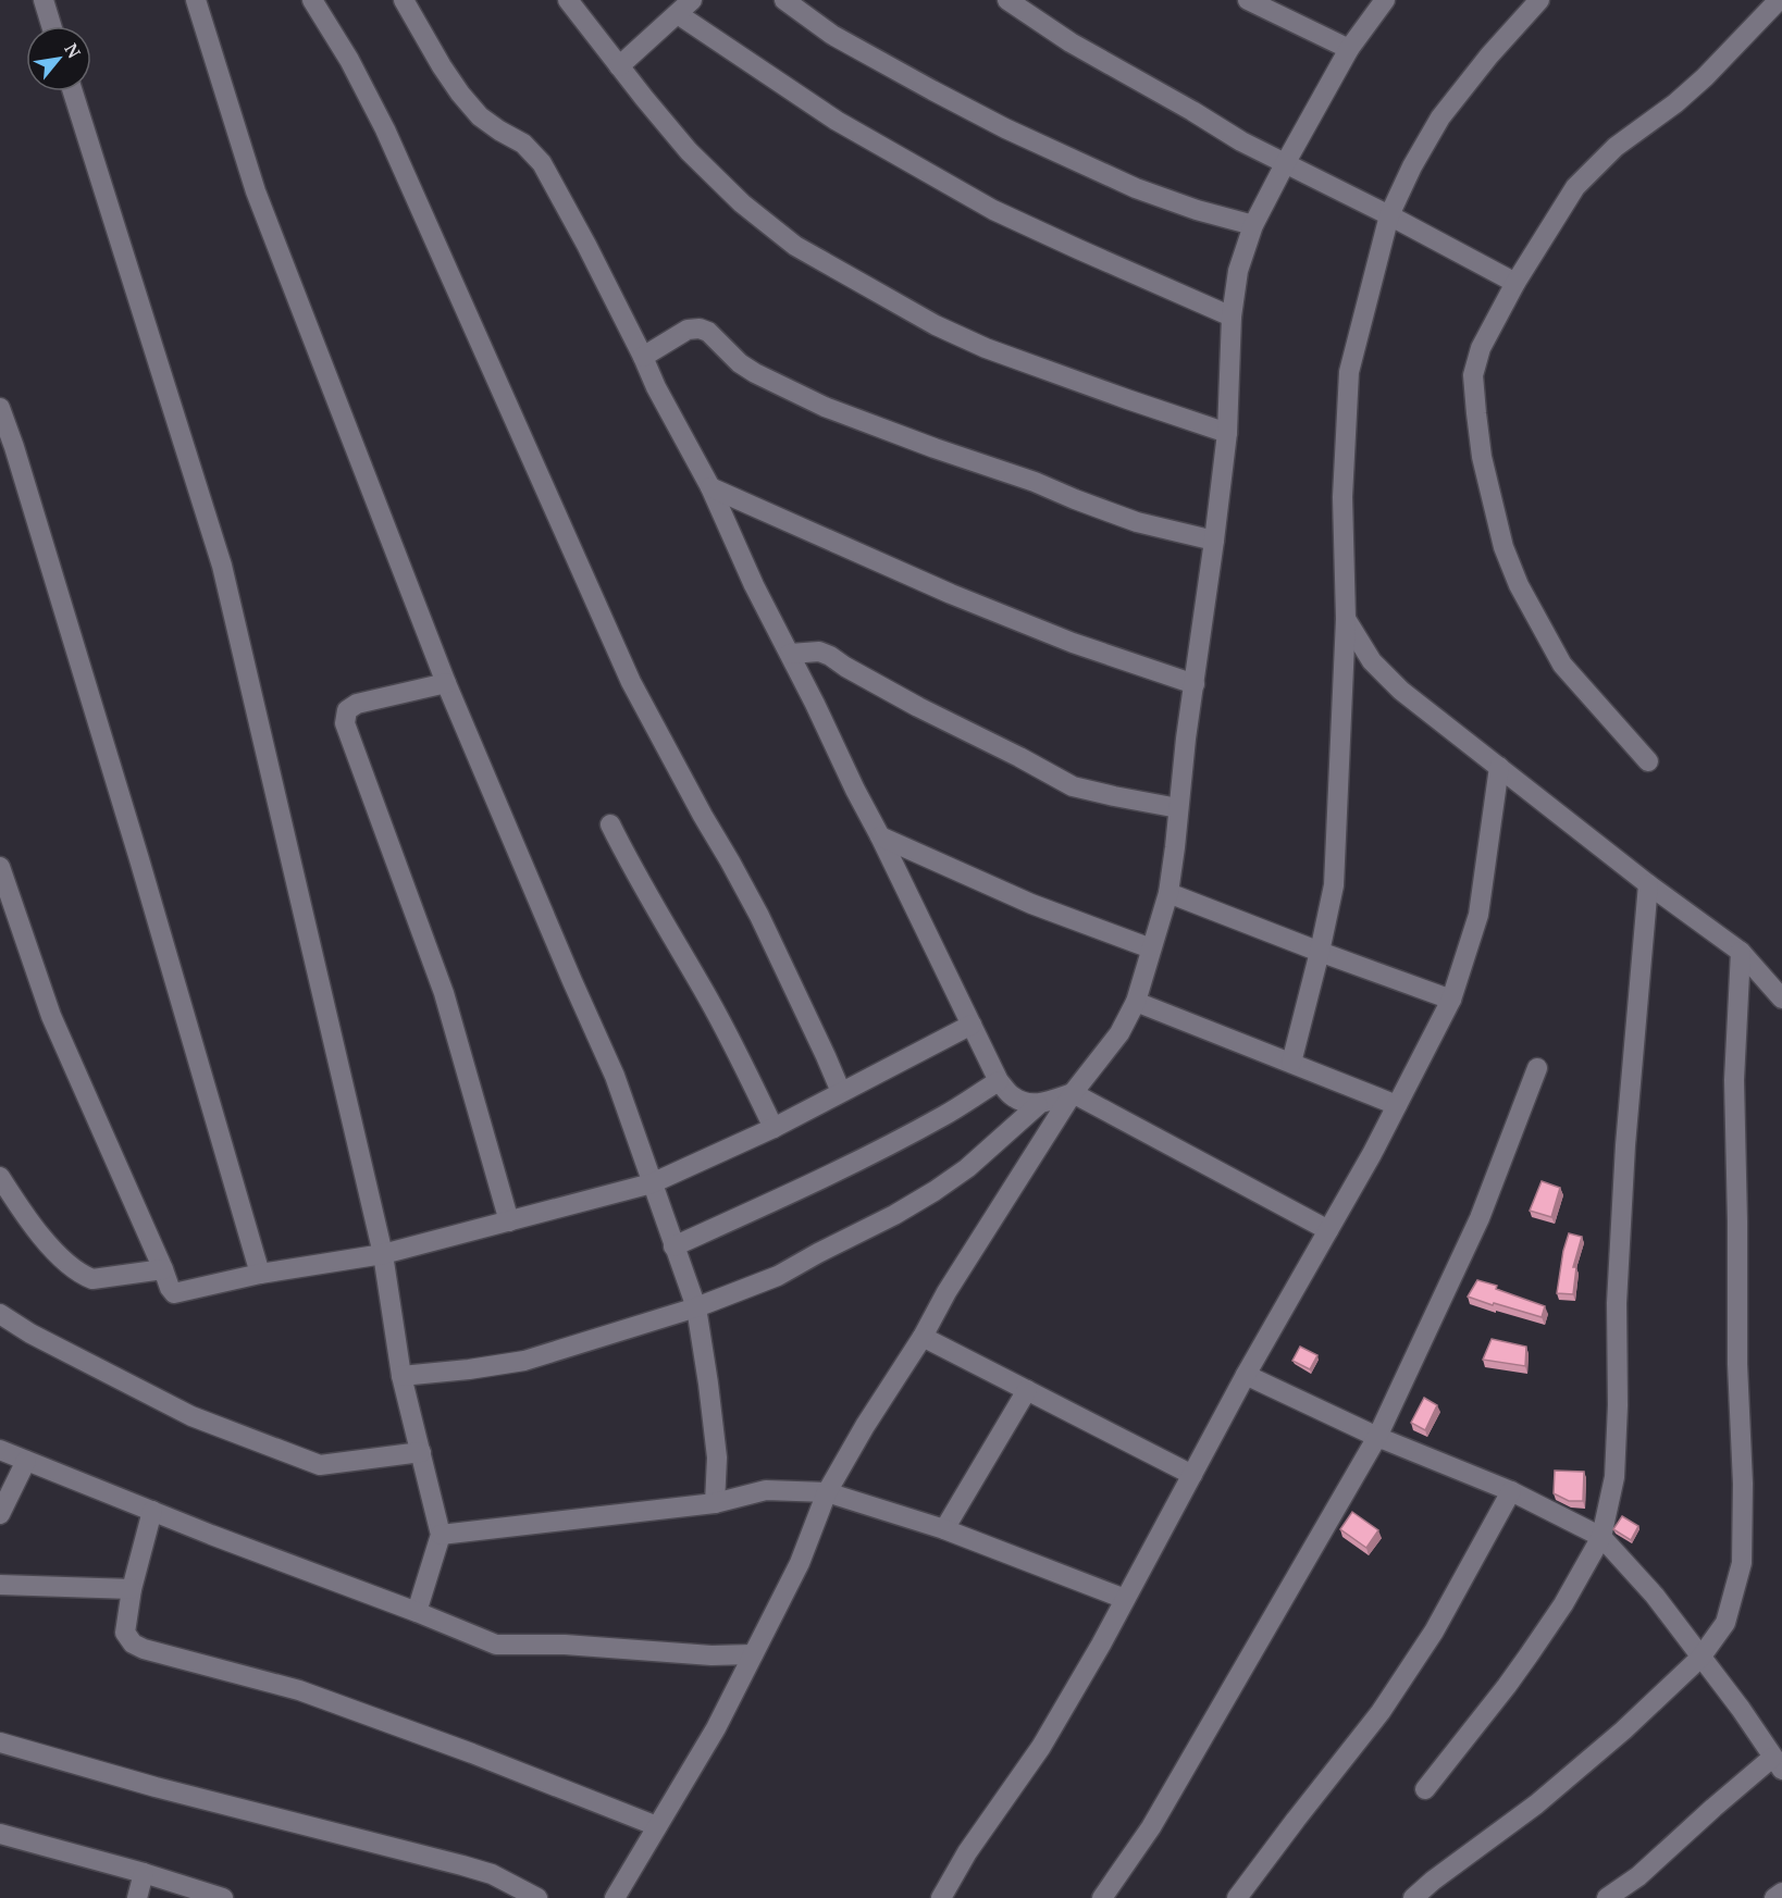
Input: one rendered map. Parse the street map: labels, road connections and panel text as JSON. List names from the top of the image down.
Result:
{
  "north": "top right"
}
